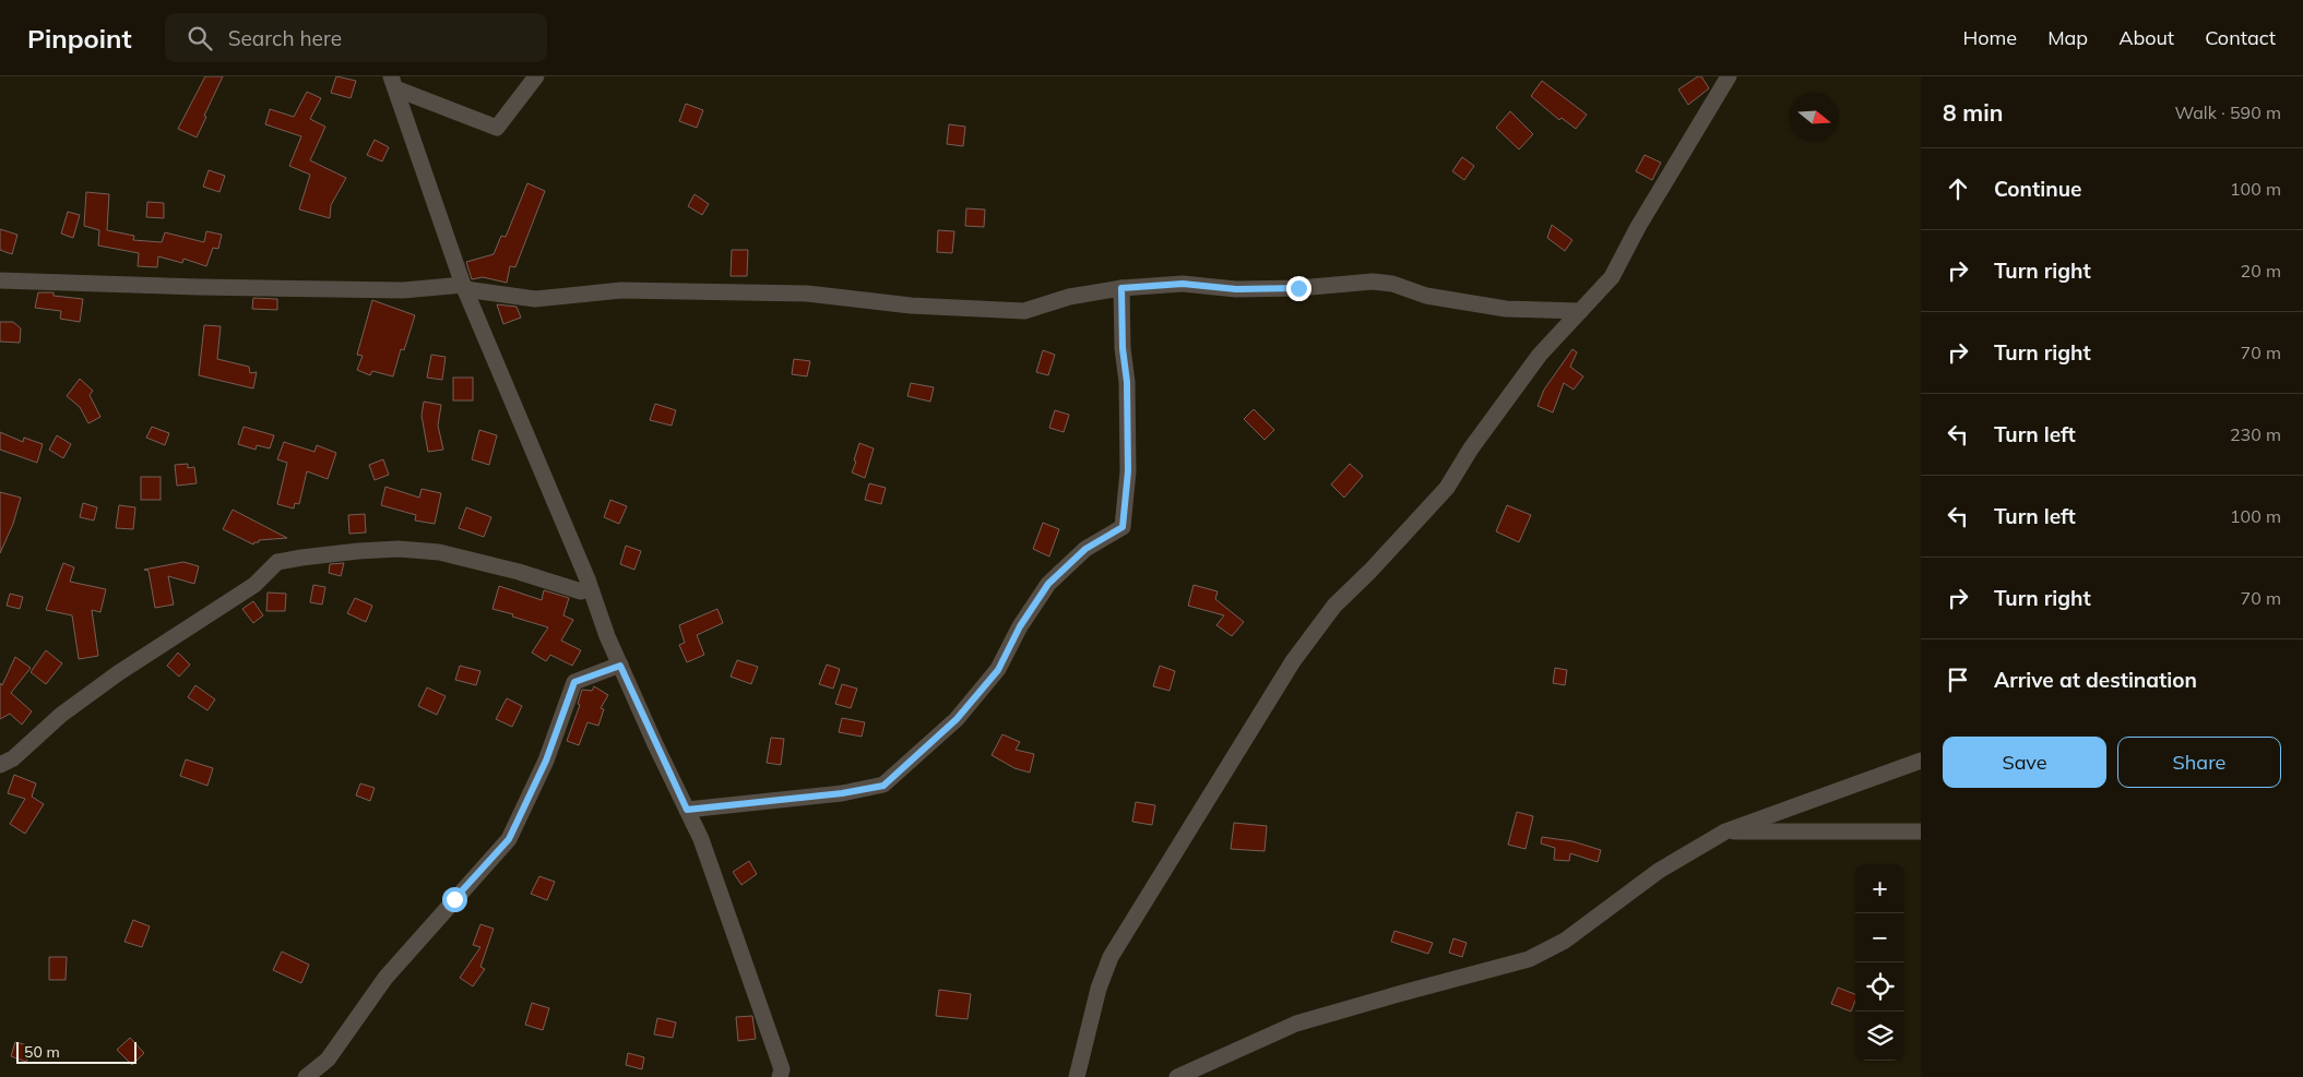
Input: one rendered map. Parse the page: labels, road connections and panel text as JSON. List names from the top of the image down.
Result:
{
  "scale_bar": "50 m",
  "north": "right",
  "page": {
    "header": "Pinpoint",
    "search": "Search here",
    "nav": [
      "Home",
      "Map",
      "About",
      "Contact"
    ],
    "heading": ["8 min", "Walk · 590 m"],
    "list": [
      ["Continue", "100 m"],
      ["Turn right", "20 m"],
      ["Turn right", "70 m"],
      ["Turn left", "230 m"],
      ["Turn left", "100 m"],
      ["Turn right", "70 m"],
      "Arrive at destination"
    ],
    "buttons": ["Save", "Share"],
    "map_buttons": ["+", "−"],
    "scale": "50 m"
  }
}
